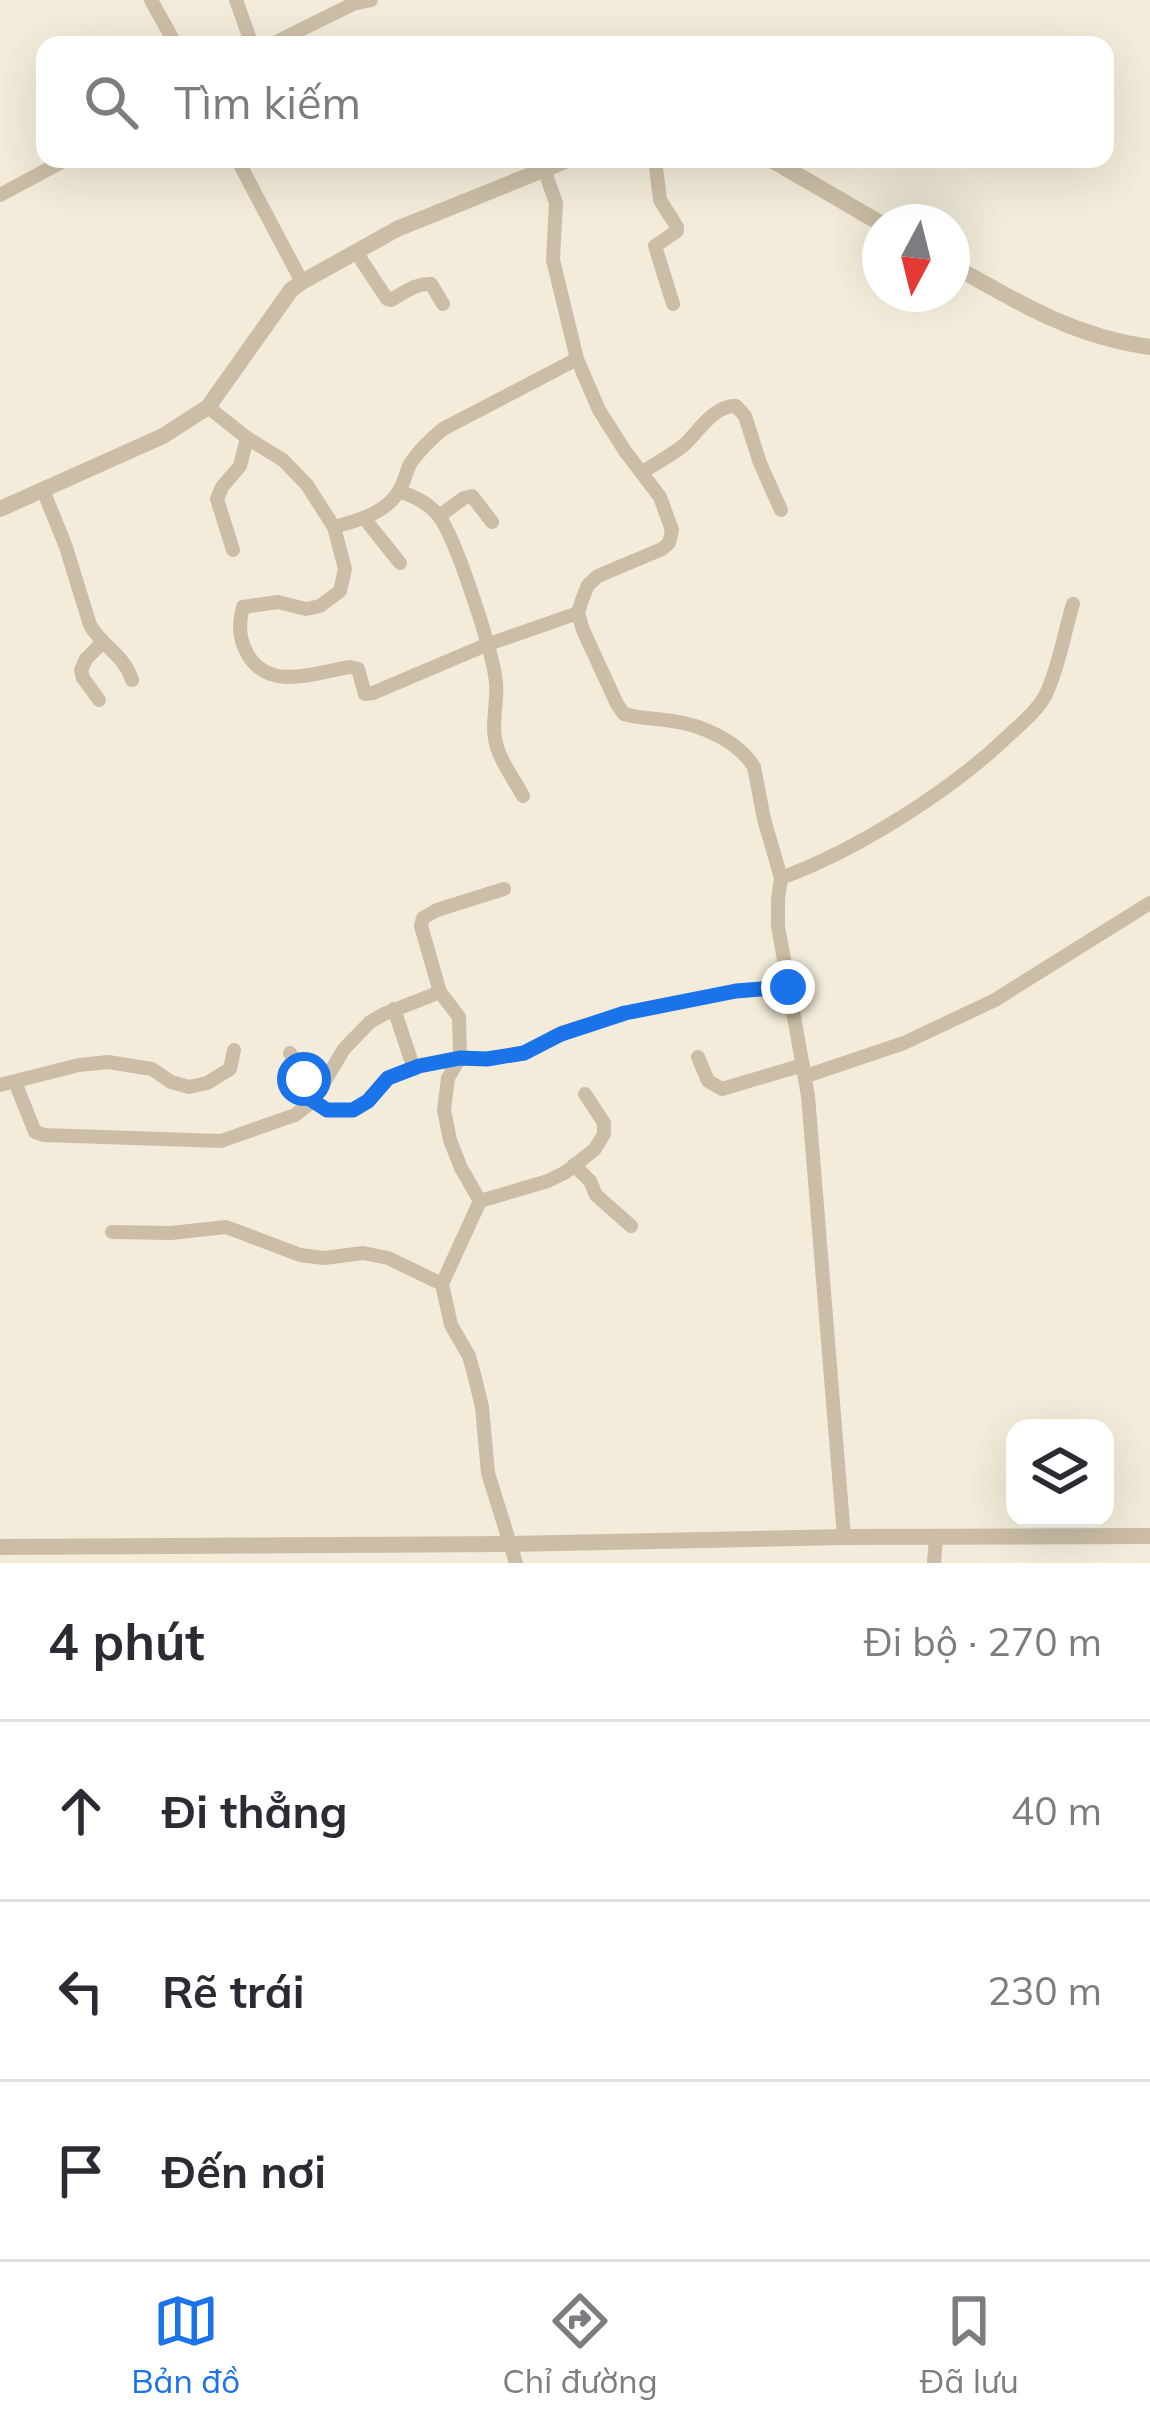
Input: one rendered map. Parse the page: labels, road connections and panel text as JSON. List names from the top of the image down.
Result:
{
  "north": "bottom",
  "page": {
    "search": "Tìm kiếm",
    "heading": ["4 phút", "Đi bộ · 270 m"],
    "list": [
      ["Đi thẳng", "40 m"],
      ["Rẽ trái", "230 m"],
      "Đến nơi"
    ],
    "nav": ["Bản đồ", "Chỉ đường", "Đã lưu"]
  }
}
